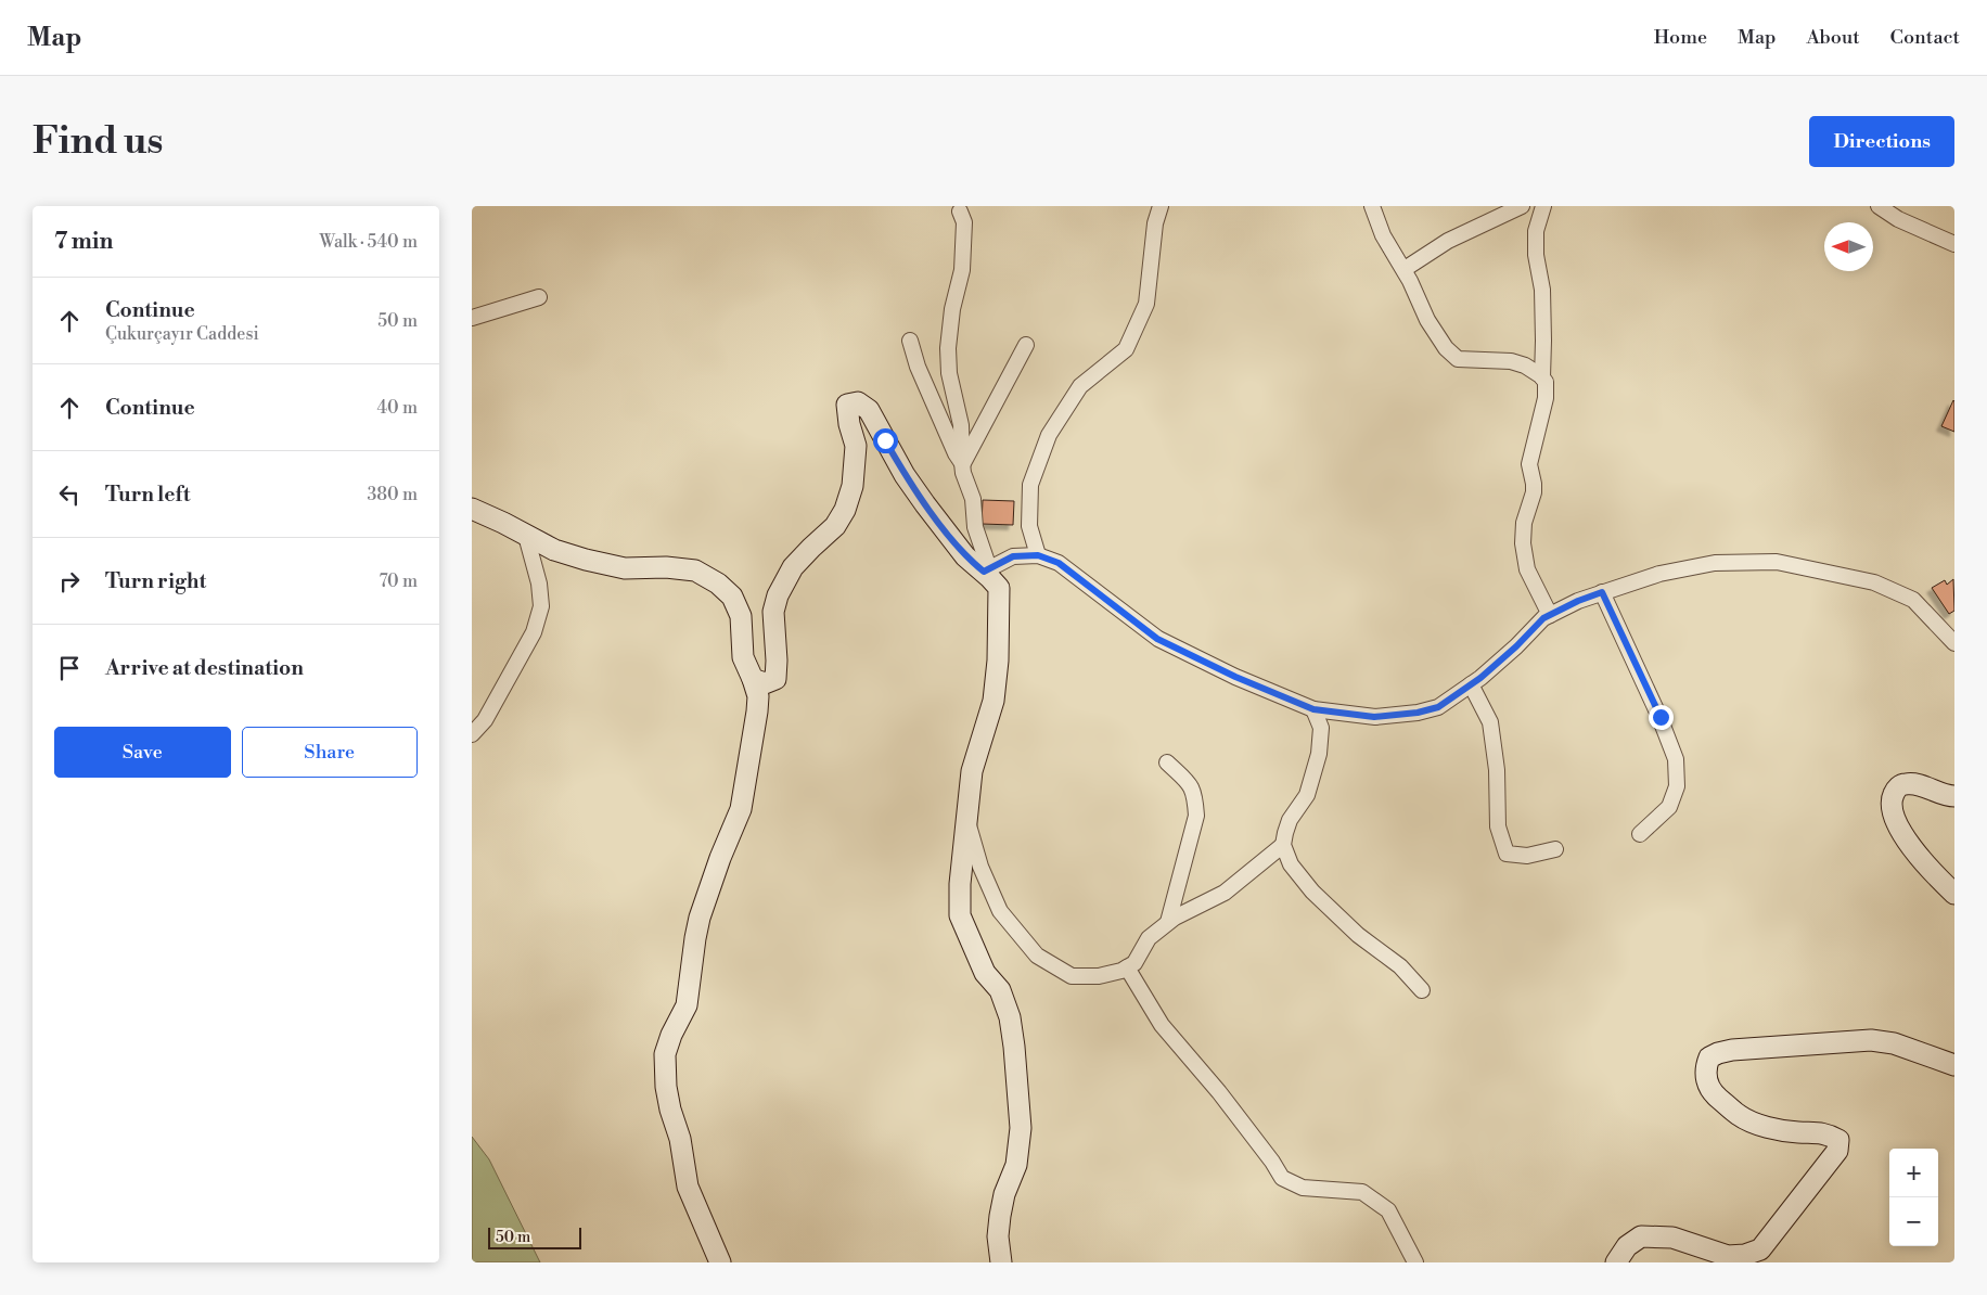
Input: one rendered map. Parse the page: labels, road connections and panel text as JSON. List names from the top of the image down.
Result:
{
  "scale_bar": "50 m",
  "north": "left",
  "page": {
    "header": "Map",
    "nav": [
      "Home",
      "Map",
      "About",
      "Contact"
    ],
    "buttons": [
      "Directions",
      ["Save", "Share"]
    ],
    "title": "Find us",
    "heading": ["7 min", "Walk · 540 m"],
    "list": [
      ["Continue", "Çukurçayır Caddesi", "50 m"],
      ["Continue", "40 m"],
      ["Turn left", "380 m"],
      ["Turn right", "70 m"],
      "Arrive at destination"
    ],
    "map_buttons": ["+", "−"],
    "scale": "50 m"
  }
}
